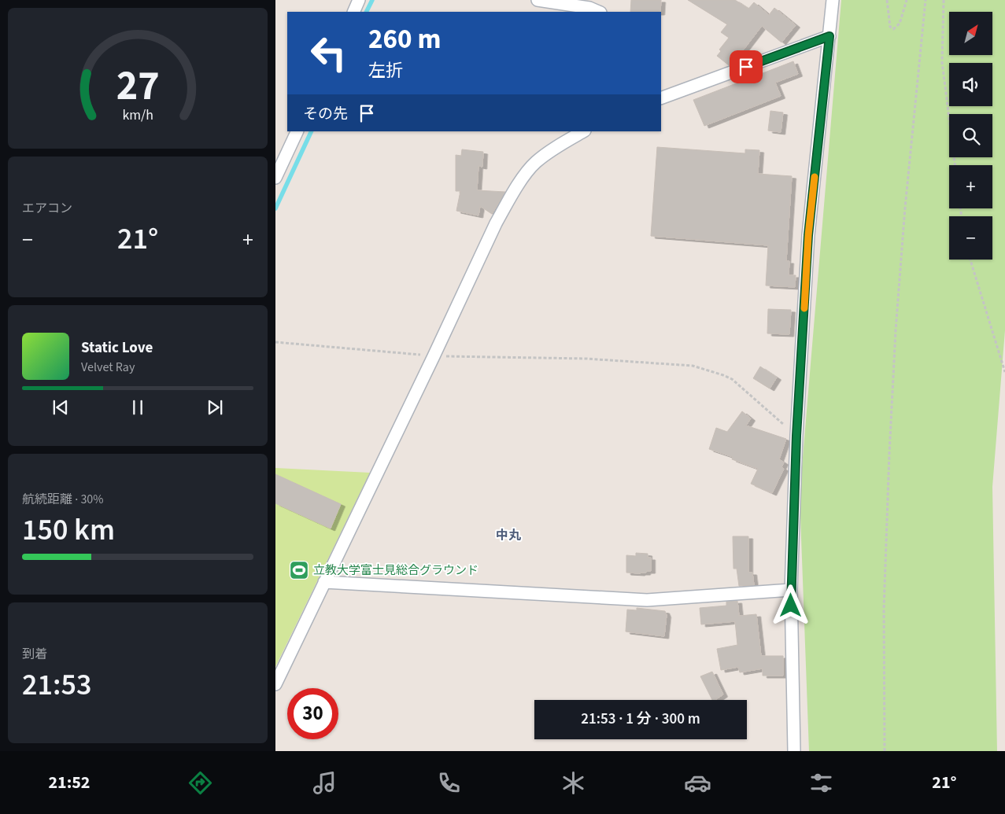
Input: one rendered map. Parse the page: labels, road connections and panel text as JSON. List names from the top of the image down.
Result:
{
  "districts": ["中丸"],
  "places": {
    "sports": ["立教大学富士見総合グラウンド"]
  },
  "north": "top right",
  "page": {
    "map_buttons": ["+", "−"],
    "turn": ["260 m", "左折"],
    "then": "その先",
    "tile": [
      "エアコン",
      ["航続距離 · 30%", "150 km"],
      ["到着", "21:53"]
    ],
    "heat": ["−", "21°", "+"],
    "song": ["Static Love", "Velvet Ray"],
    "limit": "30",
    "trip": "21:53 · 1 分 · 300 m",
    "tabs": ["21:52", "21°"],
    "gauge": ["27", "km/h"]
  }
}
